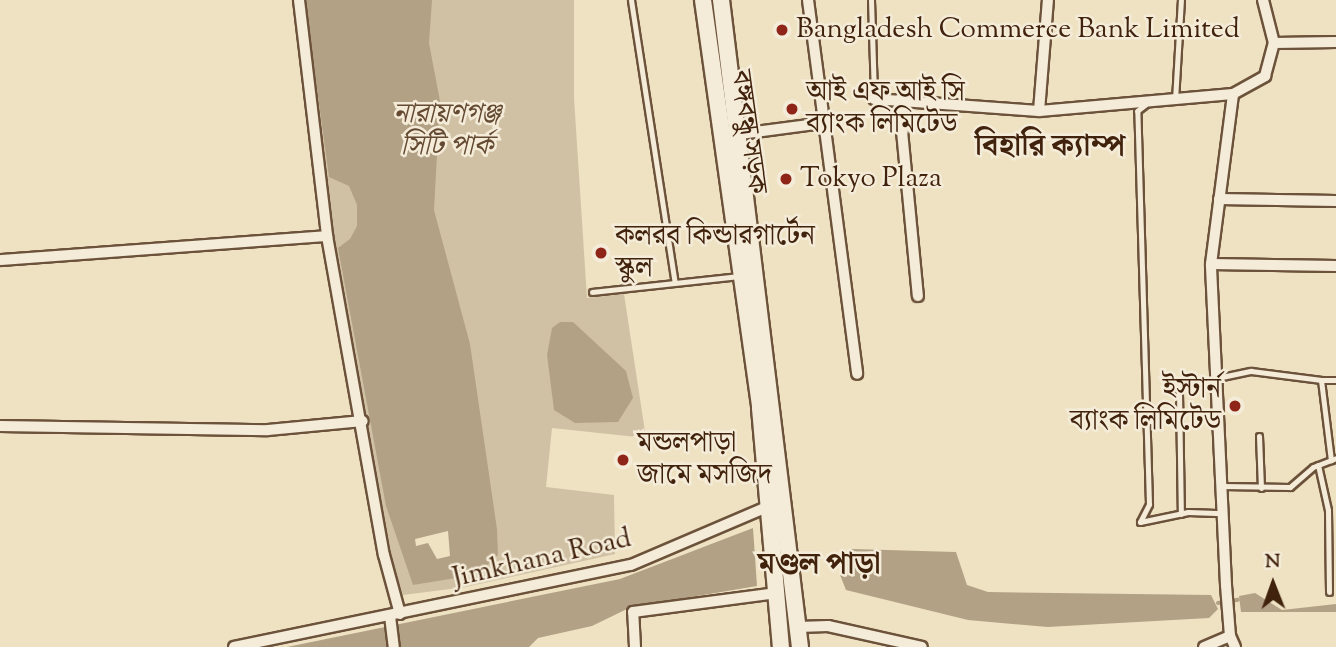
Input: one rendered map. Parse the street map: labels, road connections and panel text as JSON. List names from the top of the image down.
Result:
{
  "streets": {
    "main road": ["বঙ্গবন্ধু সড়ক"],
    "street": ["Jimkhana Road"]
  },
  "crossings": [
    ["বঙ্গবন্ধু সড়ক", "Jimkhana Road"]
  ],
  "districts": ["বিহারি ক্যাম্প", "মণ্ডল পাড়া"],
  "parks": ["নারায়ণগঞ্জ সিটি পার্ক"],
  "places": [
    "Bangladesh Commerce Bank Limited",
    "আই এফ আই সি ব্যাংক লিমিটেড",
    "Tokyo Plaza",
    "কলরব কিন্ডারগার্টেন স্কুল",
    "ইস্টার্ন ব্যাংক লিমিটেড",
    "মন্ডলপাড়া জামে মসজিদ"
  ],
  "north": "top"
}
